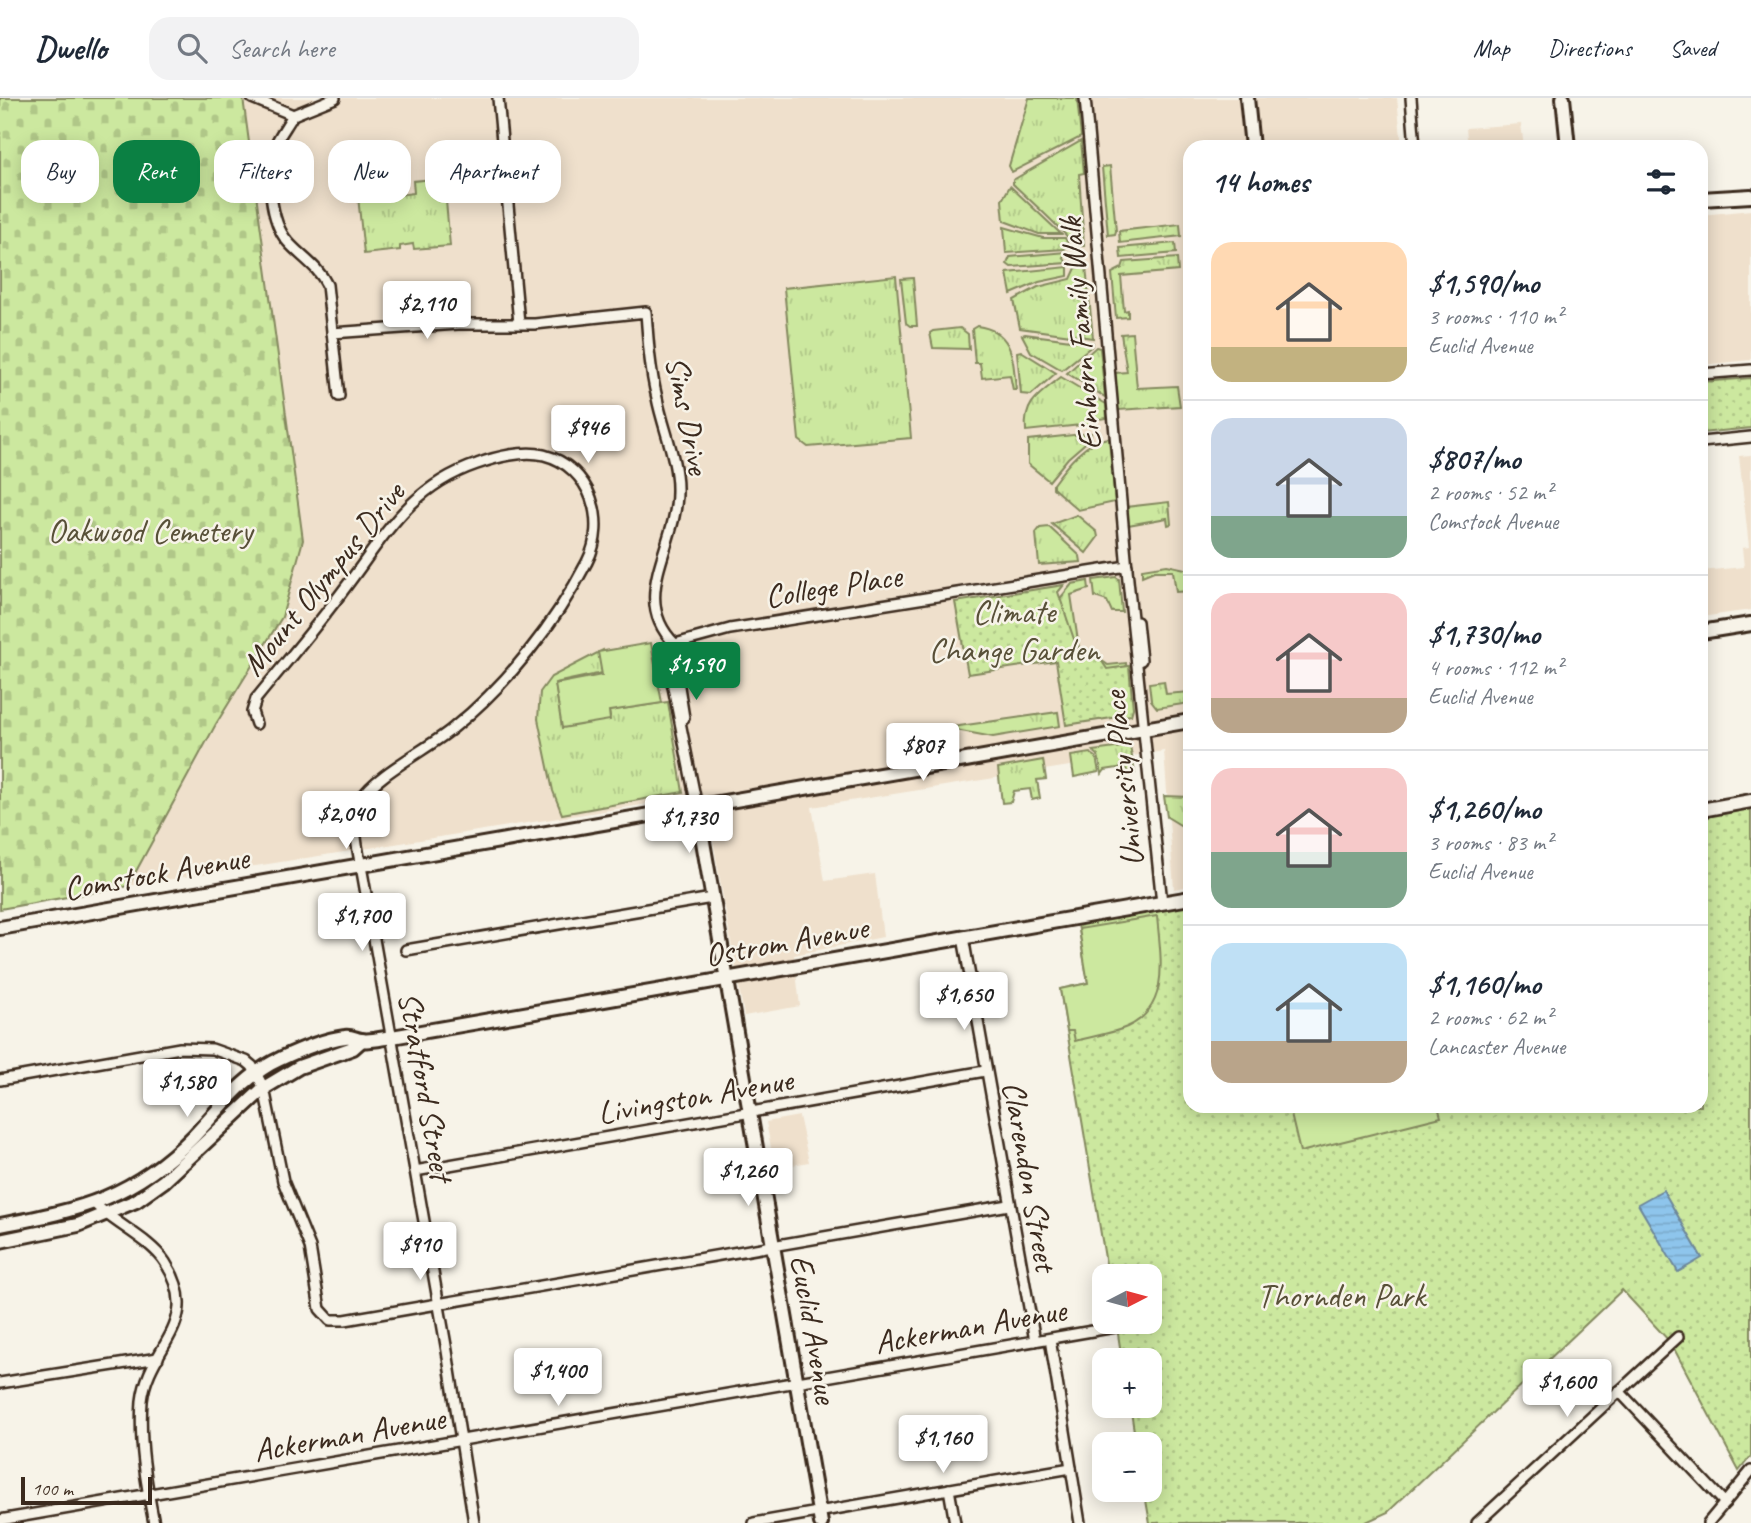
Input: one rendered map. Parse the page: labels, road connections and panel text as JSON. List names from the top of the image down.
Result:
{
  "streets": {
    "street": [
      "Einhorn Family Walk",
      "Sims Drive",
      "Mount Olympus Drive",
      "College Place",
      "University Place",
      "Comstock Avenue",
      "Ostrom Avenue",
      "Stratford Street",
      "Livingston Avenue",
      "Clarendon Street",
      "Ackerman Avenue",
      "Euclid Avenue"
    ]
  },
  "crossings": [
    ["Einhorn Family Walk", "College Place"],
    ["Einhorn Family Walk", "University Place"],
    ["Sims Drive", "College Place"],
    ["Sims Drive", "Euclid Avenue"],
    ["Mount Olympus Drive", "Comstock Avenue"],
    ["Mount Olympus Drive", "Stratford Street"],
    ["College Place", "University Place"],
    ["College Place", "Euclid Avenue"],
    ["University Place", "Comstock Avenue"],
    ["University Place", "Ostrom Avenue"],
    ["Comstock Avenue", "Stratford Street"],
    ["Comstock Avenue", "Euclid Avenue"],
    ["Ostrom Avenue", "Stratford Street"],
    ["Ostrom Avenue", "Clarendon Street"],
    ["Ostrom Avenue", "Euclid Avenue"],
    ["Stratford Street", "Livingston Avenue"],
    ["Stratford Street", "Ackerman Avenue"],
    ["Livingston Avenue", "Clarendon Street"],
    ["Livingston Avenue", "Euclid Avenue"],
    ["Clarendon Street", "Ackerman Avenue"],
    ["Ackerman Avenue", "Euclid Avenue"]
  ],
  "parks": ["Oakwood Cemetery", "Climate Change Garden", "Thornden Park"],
  "scale_bar": "100 m",
  "north": "right",
  "page": {
    "header": "Dwello",
    "search": "Search here",
    "nav": ["Map", "Directions", "Saved"],
    "chip": [
      "Buy",
      "Rent",
      "Filters",
      "New",
      "Apartment"
    ],
    "heading": "14 homes",
    "list": [
      {
        "name": "$1,590/mo",
        "note": "3 rooms · 110 m² · Euclid Avenue"
      },
      {
        "name": "$807/mo",
        "note": "2 rooms · 52 m² · Comstock Avenue"
      },
      {
        "name": "$1,730/mo",
        "note": "4 rooms · 112 m² · Euclid Avenue"
      },
      {
        "name": "$1,260/mo",
        "note": "3 rooms · 83 m² · Euclid Avenue"
      },
      {
        "name": "$1,160/mo",
        "note": "2 rooms · 62 m² · Lancaster Avenue"
      }
    ],
    "price": [
      "$2,110",
      "$946",
      "$1,590",
      "$807",
      "$2,040",
      "$1,730",
      "$1,700",
      "$1,650",
      "$1,580",
      "$1,260",
      "$910",
      "$1,400",
      "$1,600",
      "$1,160"
    ],
    "map_buttons": ["+", "−"],
    "scale": "100 m"
  }
}
